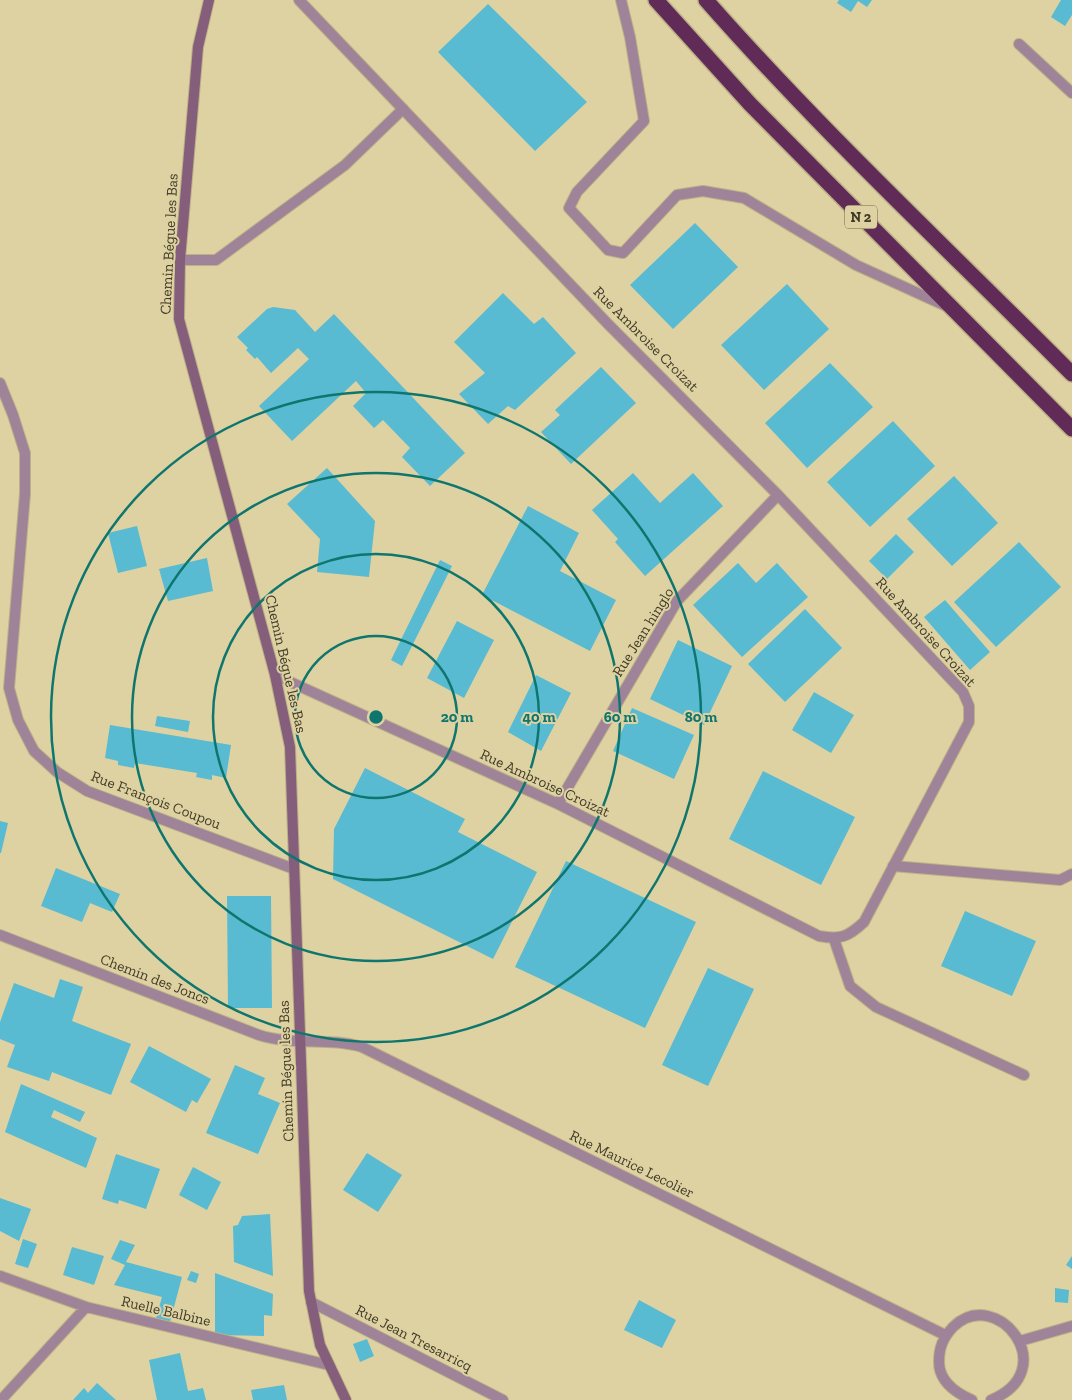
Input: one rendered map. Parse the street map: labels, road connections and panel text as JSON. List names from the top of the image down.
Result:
{
  "streets": {
    "highway": ["N 2"],
    "street": [
      "Chemin Bégue les Bas",
      "Rue Ambroise Croizat",
      "Rue Jean hinglo",
      "Rue François Coupou",
      "Chemin des Joncs",
      "Rue Maurice Lecolier",
      "Ruelle Balbine",
      "Rue Jean Tresarricq"
    ]
  },
  "crossings": [
    ["Chemin Bégue les Bas", "Rue Ambroise Croizat"],
    ["Chemin Bégue les Bas", "Rue François Coupou"],
    ["Chemin Bégue les Bas", "Chemin des Joncs"],
    ["Chemin Bégue les Bas", "Rue Maurice Lecolier"],
    ["Chemin Bégue les Bas", "Ruelle Balbine"],
    ["Chemin Bégue les Bas", "Rue Jean Tresarricq"],
    ["Rue Ambroise Croizat", "Rue Jean hinglo"],
    ["Chemin des Joncs", "Rue Maurice Lecolier"]
  ],
  "rings": [
    "20 m",
    "40 m",
    "60 m",
    "80 m"
  ]
}
